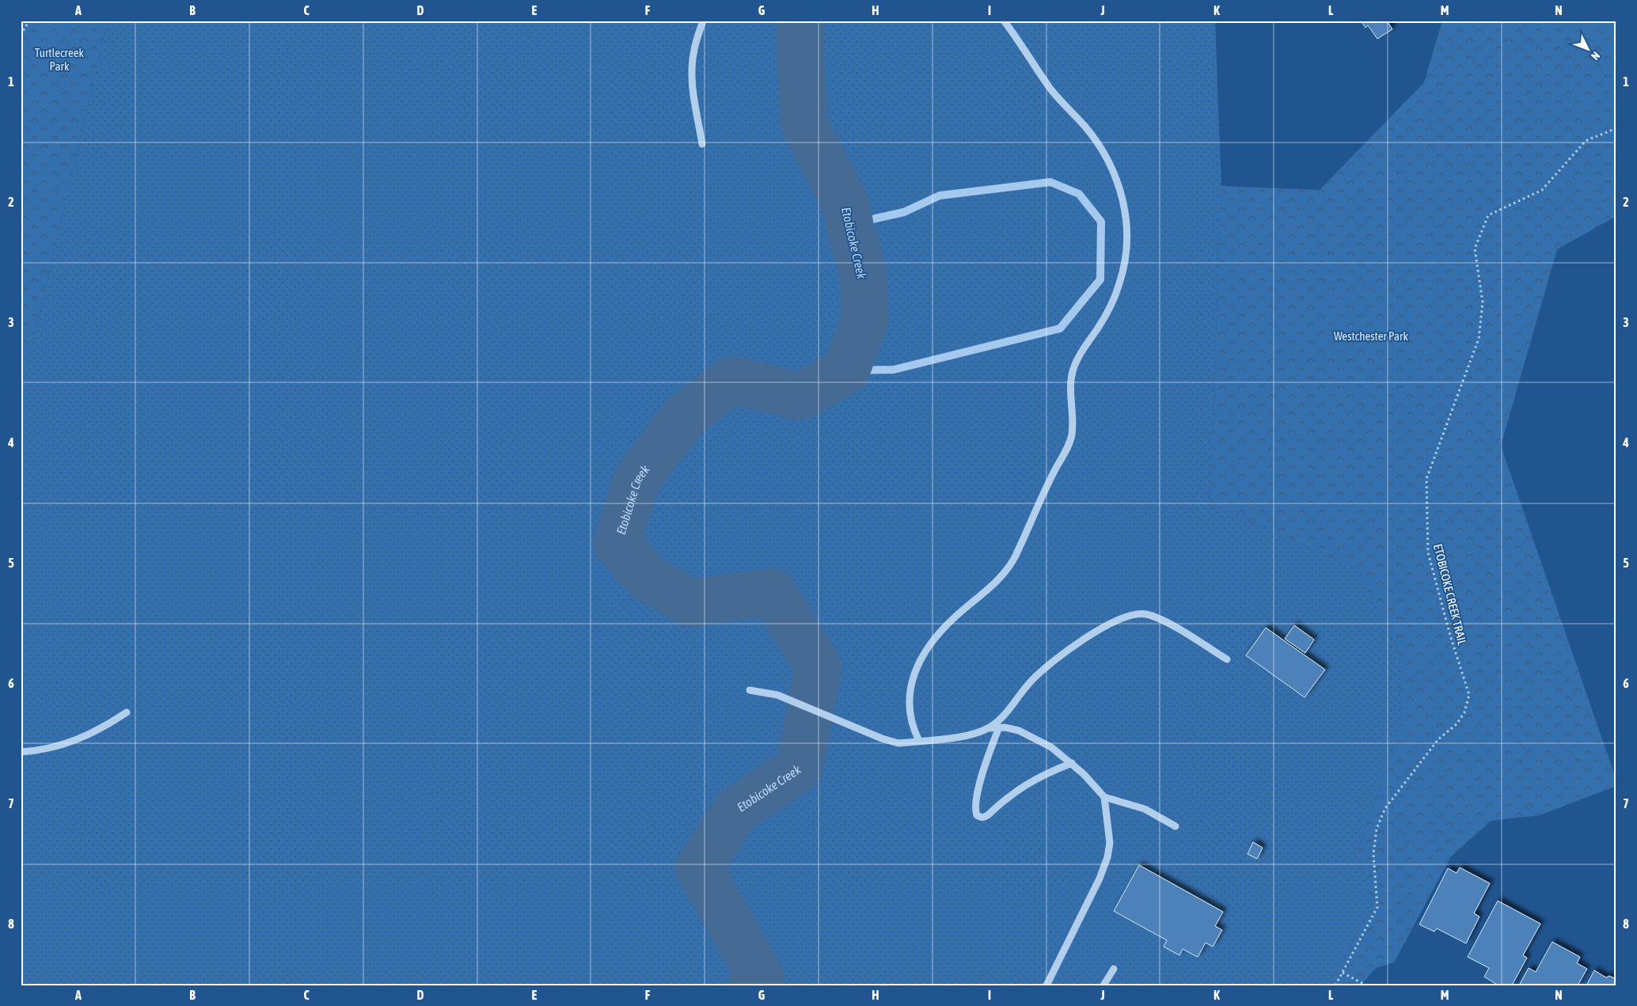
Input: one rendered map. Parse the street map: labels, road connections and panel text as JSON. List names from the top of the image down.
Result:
{
  "streets": {
    "path": ["ETOBICOKE CREEK TRAIL"]
  },
  "water": ["Etobicoke Creek"],
  "parks": ["Turtlecreek Park", "Westchester Park"],
  "north": "bottom right",
  "grid": {
    "columns": [
      "A",
      "B",
      "C",
      "D",
      "E",
      "F",
      "G",
      "H",
      "I",
      "J",
      "K",
      "L",
      "M",
      "N"
    ],
    "rows": [
      "1",
      "2",
      "3",
      "4",
      "5",
      "6",
      "7",
      "8"
    ]
  }
}
